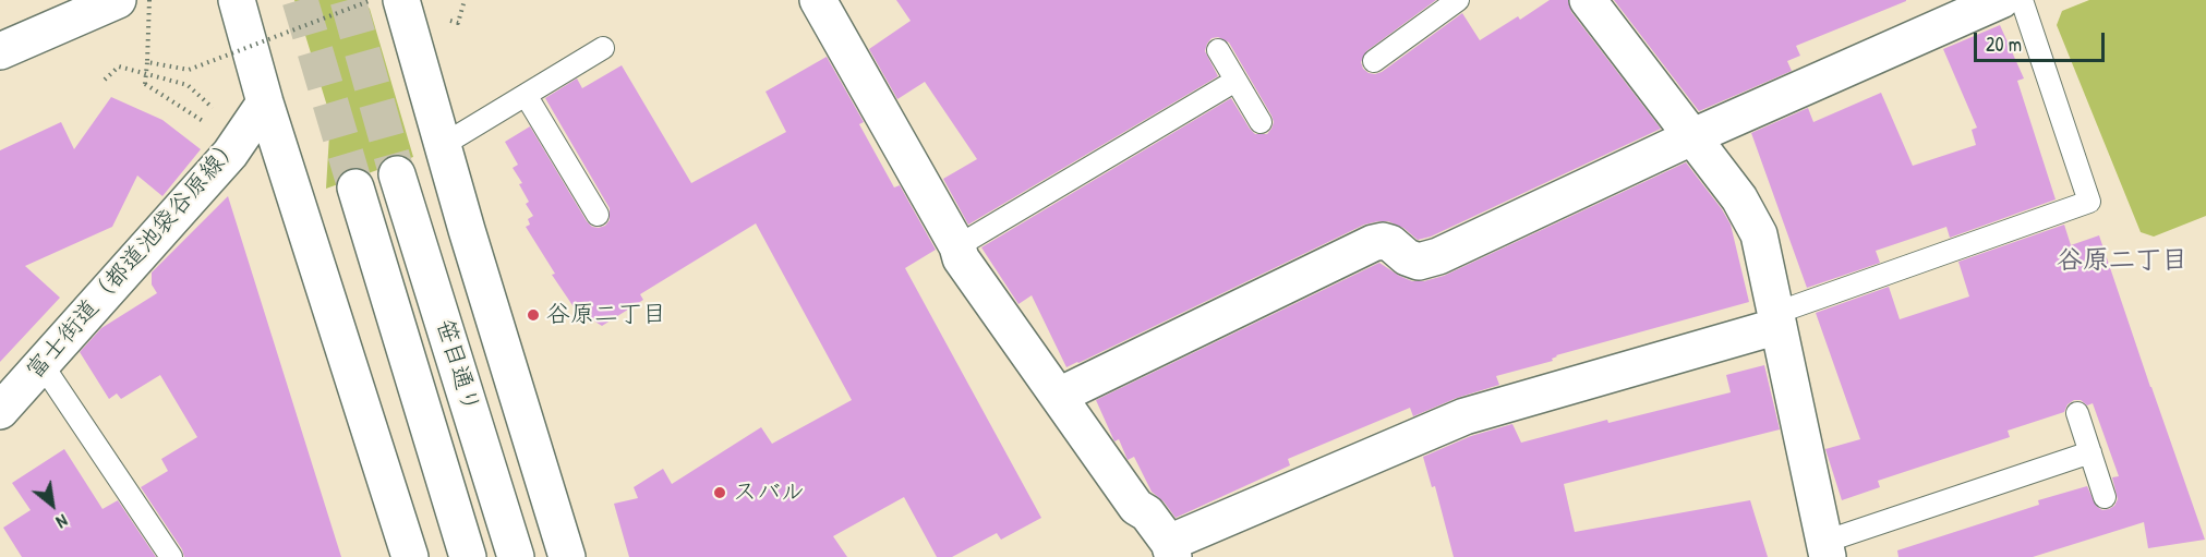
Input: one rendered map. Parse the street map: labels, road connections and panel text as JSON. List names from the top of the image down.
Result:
{
  "streets": {
    "street": ["富士街道（都道池袋谷原線）", "笹目通り"]
  },
  "districts": ["谷原二丁目"],
  "places": ["谷原二丁目", "スバル"],
  "scale_bar": "20 m",
  "north": "bottom right"
}
